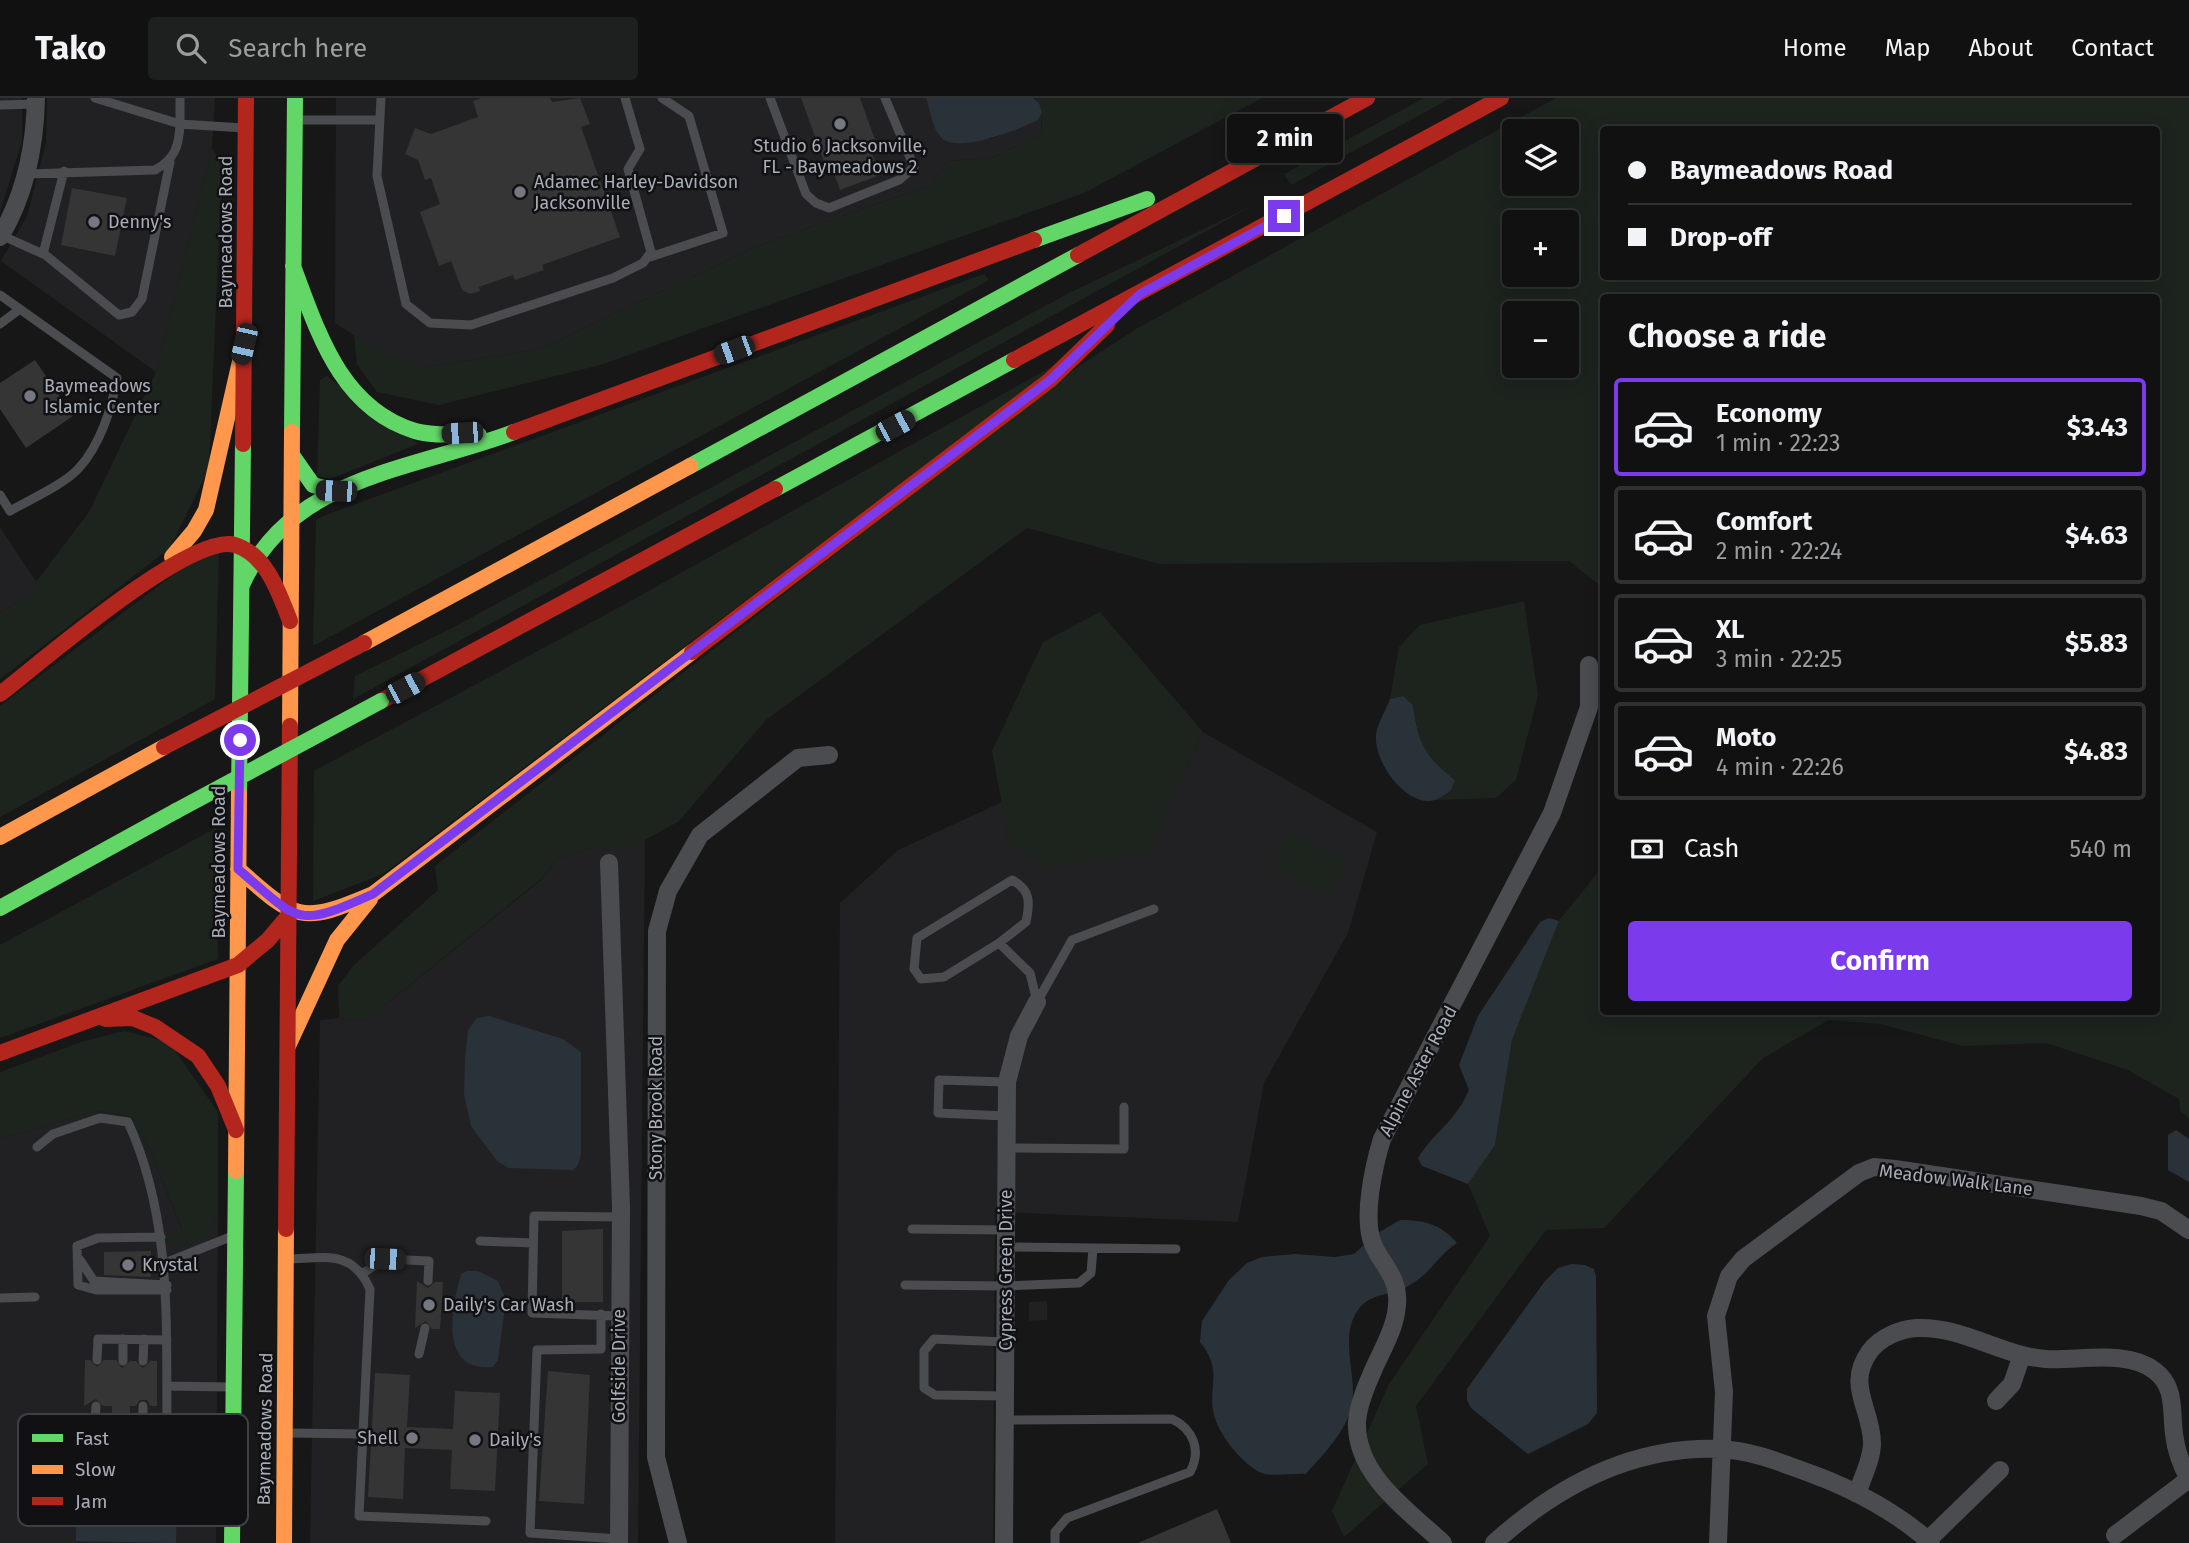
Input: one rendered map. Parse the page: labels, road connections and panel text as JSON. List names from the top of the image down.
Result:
{
  "streets": {
    "main road": ["Baymeadows Road"],
    "street": [
      "Alpine Aster Road",
      "Stony Brook Road",
      "Meadow Walk Lane",
      "Cypress Green Drive",
      "Golfside Drive"
    ]
  },
  "places": [
    "Studio 6 Jacksonville, FL - Baymeadows 2",
    "Adamec Harley-Davidson Jacksonville",
    "Denny's",
    "Baymeadows Islamic Center",
    "Krystal",
    "Daily's Car Wash",
    "Shell",
    "Daily's"
  ],
  "legend": ["Fast", "Slow", "Jam"],
  "page": {
    "header": "Tako",
    "search": "Search here",
    "nav": [
      "Home",
      "Map",
      "About",
      "Contact"
    ],
    "bubble": "2 min",
    "map_buttons": ["+", "−"],
    "banner": ["Baymeadows Road", "Drop-off"],
    "heading": "Choose a ride",
    "list": [
      {
        "name": "Economy",
        "note": "1 min · 22:23",
        "value": "$3.43"
      },
      {
        "name": "Comfort",
        "note": "2 min · 22:24",
        "value": "$4.63"
      },
      {
        "name": "XL",
        "note": "3 min · 22:25",
        "value": "$5.83"
      },
      {
        "name": "Moto",
        "note": "4 min · 22:26",
        "value": "$4.83"
      }
    ],
    "pay": ["Cash", "540 m"],
    "buttons": "Confirm"
  }
}
